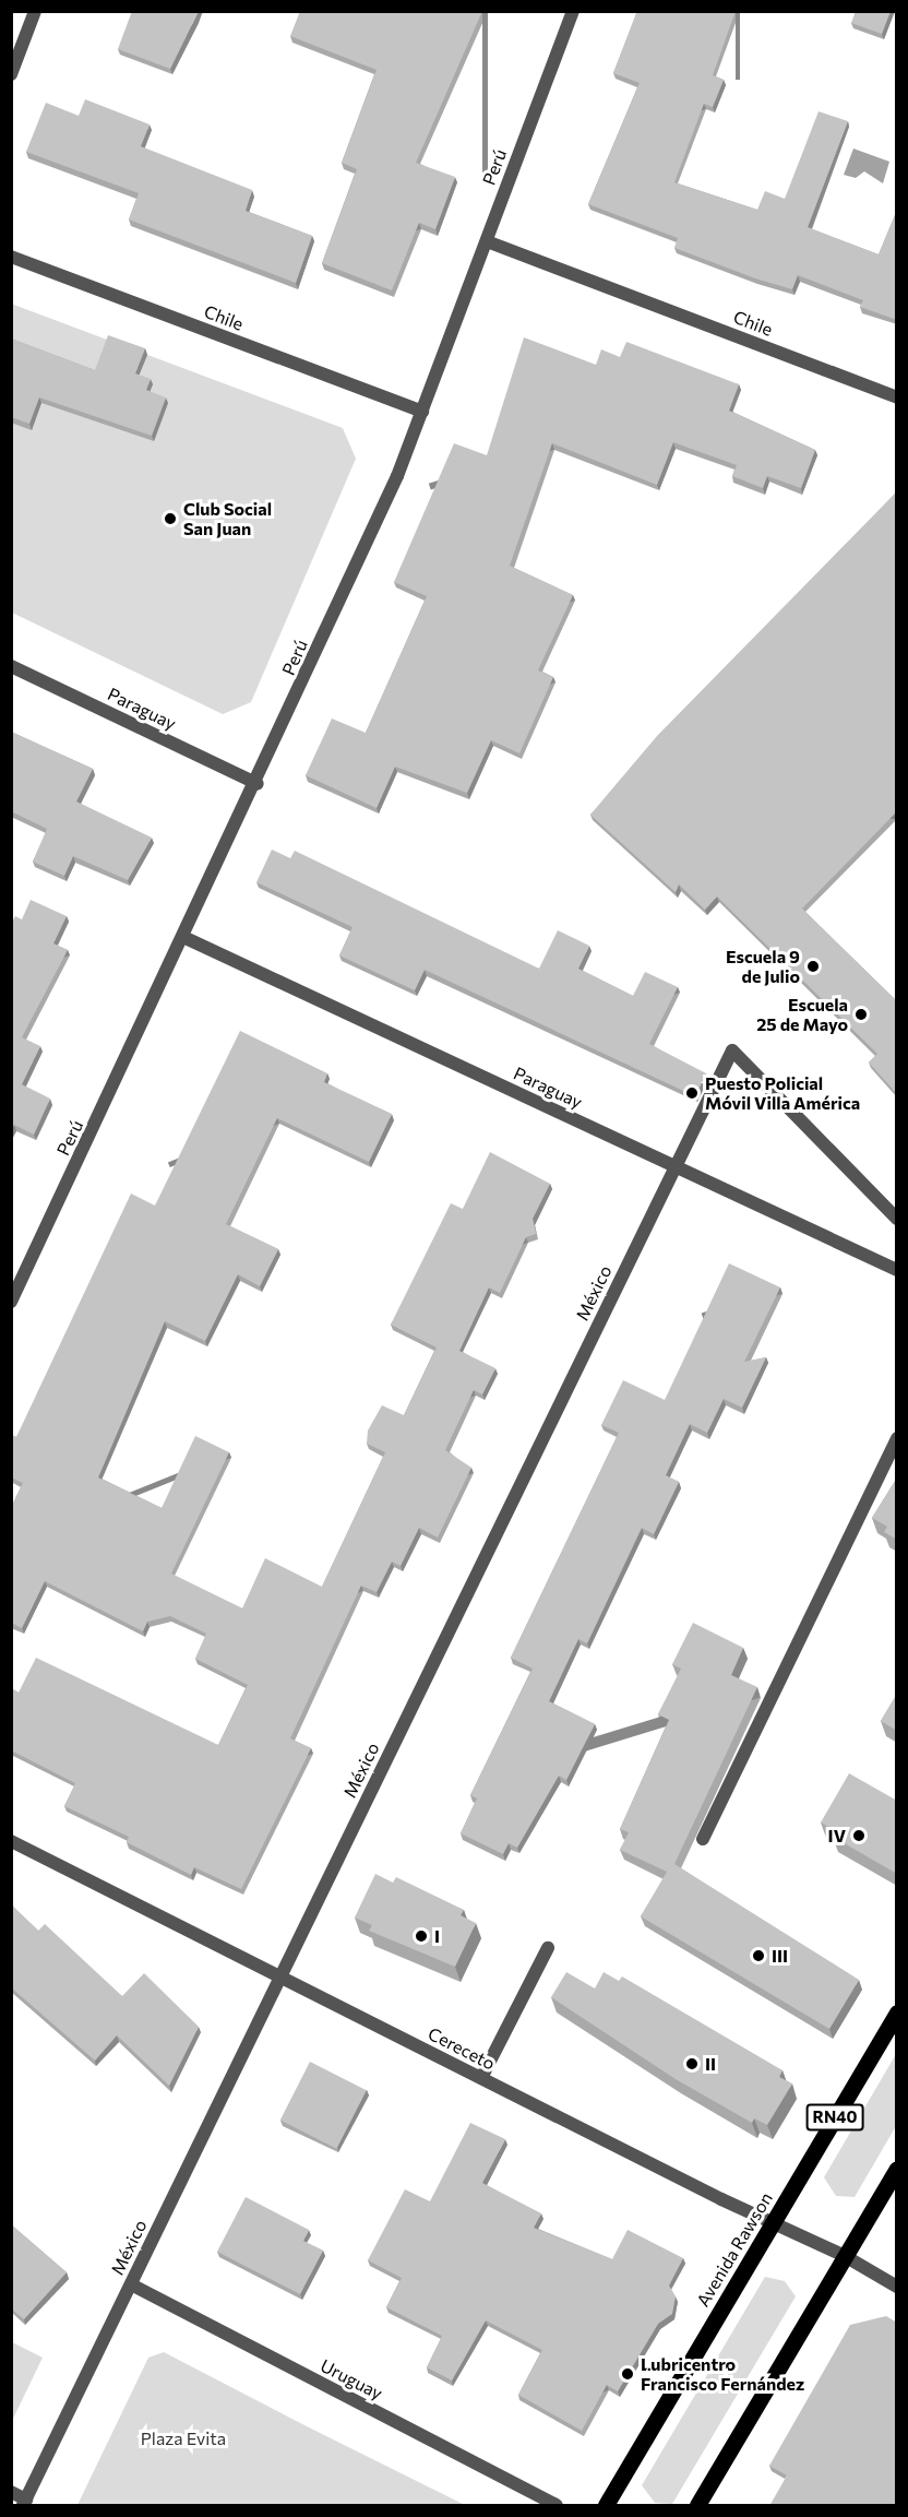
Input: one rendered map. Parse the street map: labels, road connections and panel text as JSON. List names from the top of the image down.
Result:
{
  "streets": {
    "main road": ["RN40", "Avenida Rawson"],
    "street": [
      "Perú",
      "Chile",
      "Paraguay",
      "México",
      "Cereceto",
      "Uruguay"
    ]
  },
  "crossings": [
    ["Perú", "Chile"],
    ["Perú", "Paraguay"],
    ["Paraguay", "México"],
    ["México", "Cereceto"],
    ["México", "Uruguay"],
    ["Cereceto", "Avenida Rawson"]
  ],
  "parks": ["Plaza Evita"],
  "places": [
    "Club Social San Juan",
    "Escuela 9 de Julio",
    "Escuela 25 de Mayo",
    "Puesto Policial Móvil Villa América",
    "IV",
    "I",
    "III",
    "II",
    "Lubricentro Francisco Fernández"
  ]
}
